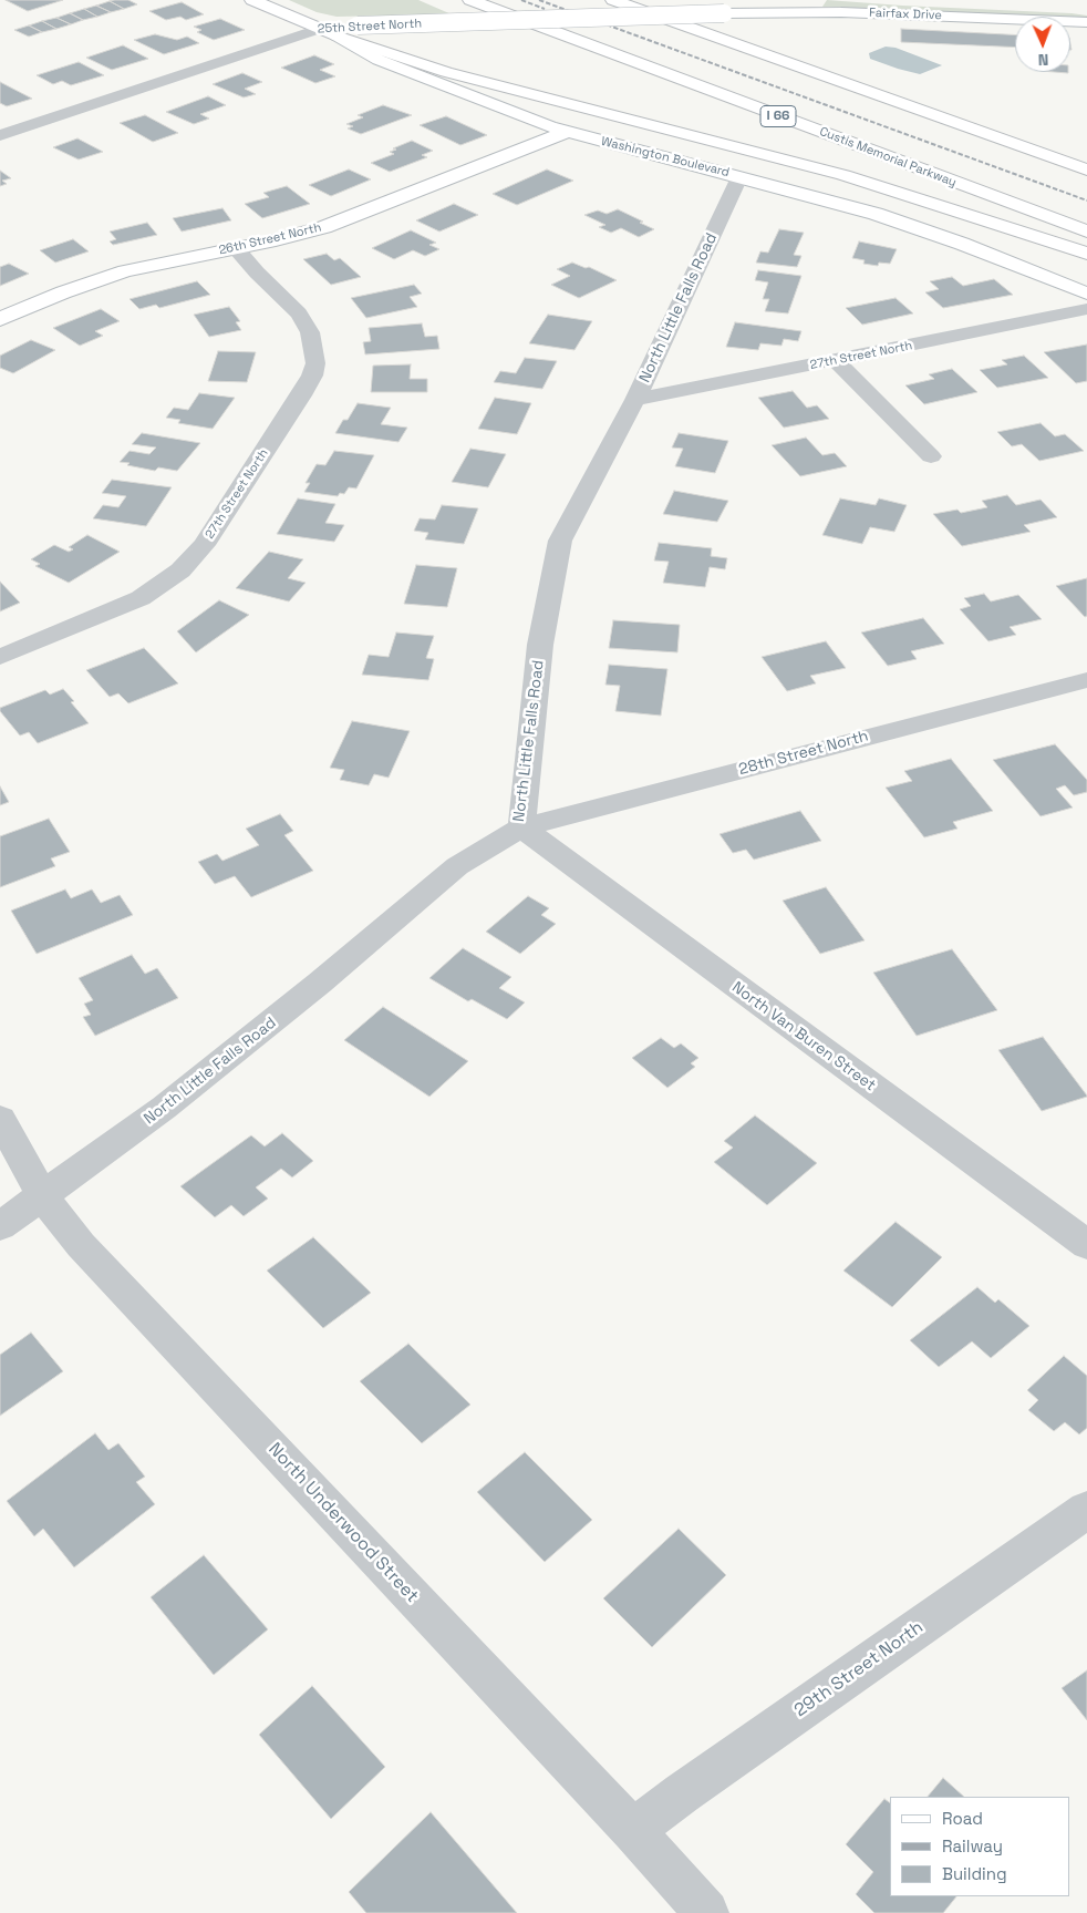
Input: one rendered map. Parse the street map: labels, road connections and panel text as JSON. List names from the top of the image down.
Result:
{
  "streets": {
    "main road": [
      "Fairfax Drive",
      "25th Street North",
      "I 66",
      "Washington Boulevard",
      "Custis Memorial Parkway",
      "26th Street North"
    ],
    "street": [
      "North Little Falls Road",
      "27th Street North",
      "28th Street North",
      "North Van Buren Street",
      "North Underwood Street",
      "29th Street North"
    ]
  },
  "crossings": [
    ["Fairfax Drive", "25th Street North"],
    ["25th Street North", "Washington Boulevard"],
    ["Washington Boulevard", "26th Street North"],
    ["Washington Boulevard", "North Little Falls Road"],
    ["26th Street North", "27th Street North"],
    ["North Little Falls Road", "27th Street North"],
    ["North Little Falls Road", "28th Street North"],
    ["North Little Falls Road", "North Van Buren Street"],
    ["North Little Falls Road", "North Underwood Street"],
    ["28th Street North", "North Van Buren Street"],
    ["North Underwood Street", "29th Street North"]
  ],
  "legend": ["Road", "Railway", "Building"],
  "north": "bottom"
}
